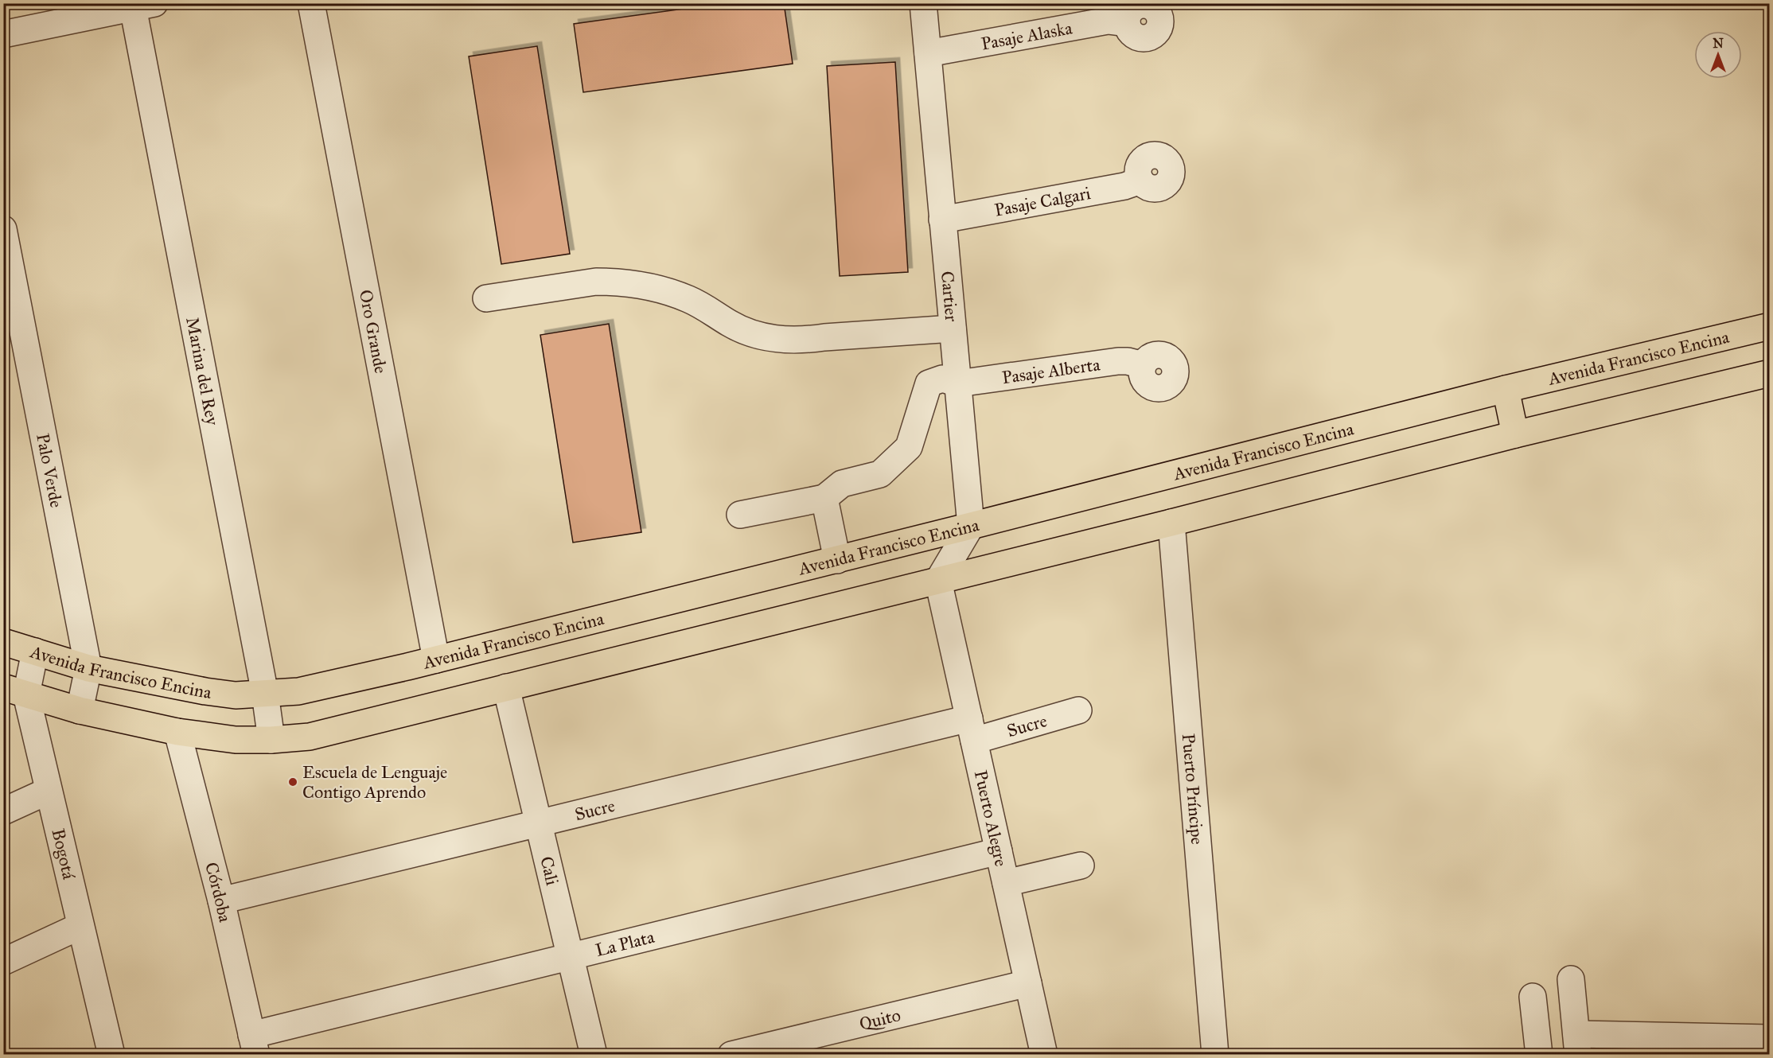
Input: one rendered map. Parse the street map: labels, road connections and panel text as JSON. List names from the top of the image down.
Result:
{
  "streets": {
    "main road": ["Avenida Francisco Encina"],
    "street": [
      "Pasaje Alaska",
      "Pasaje Calgari",
      "Cartier",
      "Oro Grande",
      "Pasaje Alberta",
      "Marina del Rey",
      "Palo Verde",
      "Sucre",
      "Puerto Príncipe",
      "Puerto Alegre",
      "Bogotá",
      "Cali",
      "Córdoba",
      "La Plata",
      "Quito"
    ]
  },
  "crossings": [
    ["Pasaje Alaska", "Cartier"],
    ["Pasaje Calgari", "Cartier"],
    ["Cartier", "Avenida Francisco Encina"],
    ["Cartier", "Pasaje Alberta"],
    ["Oro Grande", "Avenida Francisco Encina"],
    ["Avenida Francisco Encina", "Marina del Rey"],
    ["Avenida Francisco Encina", "Palo Verde"],
    ["Avenida Francisco Encina", "Bogotá"],
    ["Sucre", "Puerto Alegre"],
    ["Sucre", "Cali"],
    ["Sucre", "Córdoba"],
    ["Puerto Alegre", "La Plata"],
    ["Puerto Alegre", "Quito"],
    ["Cali", "La Plata"],
    ["Córdoba", "La Plata"]
  ],
  "places": ["Escuela de Lenguaje Contigo Aprendo"],
  "north": "top"
}
